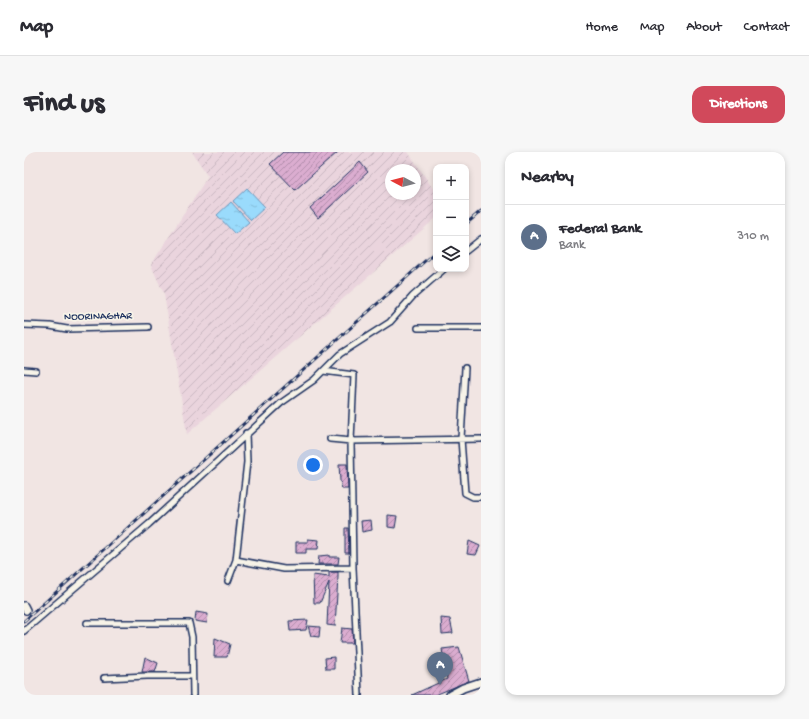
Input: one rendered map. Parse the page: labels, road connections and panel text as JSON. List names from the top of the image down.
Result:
{
  "streets": {
    "street": ["NOORINAGHAR"]
  },
  "north": "left",
  "page": {
    "header": "Map",
    "nav": [
      "Home",
      "Map",
      "About",
      "Contact"
    ],
    "buttons": "Directions",
    "title": "Find us",
    "heading": "Nearby",
    "map_buttons": ["+", "−"],
    "list": [
      {
        "mark": "A",
        "name": "Federal Bank",
        "note": "Bank",
        "value": "310 m"
      }
    ],
    "pins": "A"
  }
}
